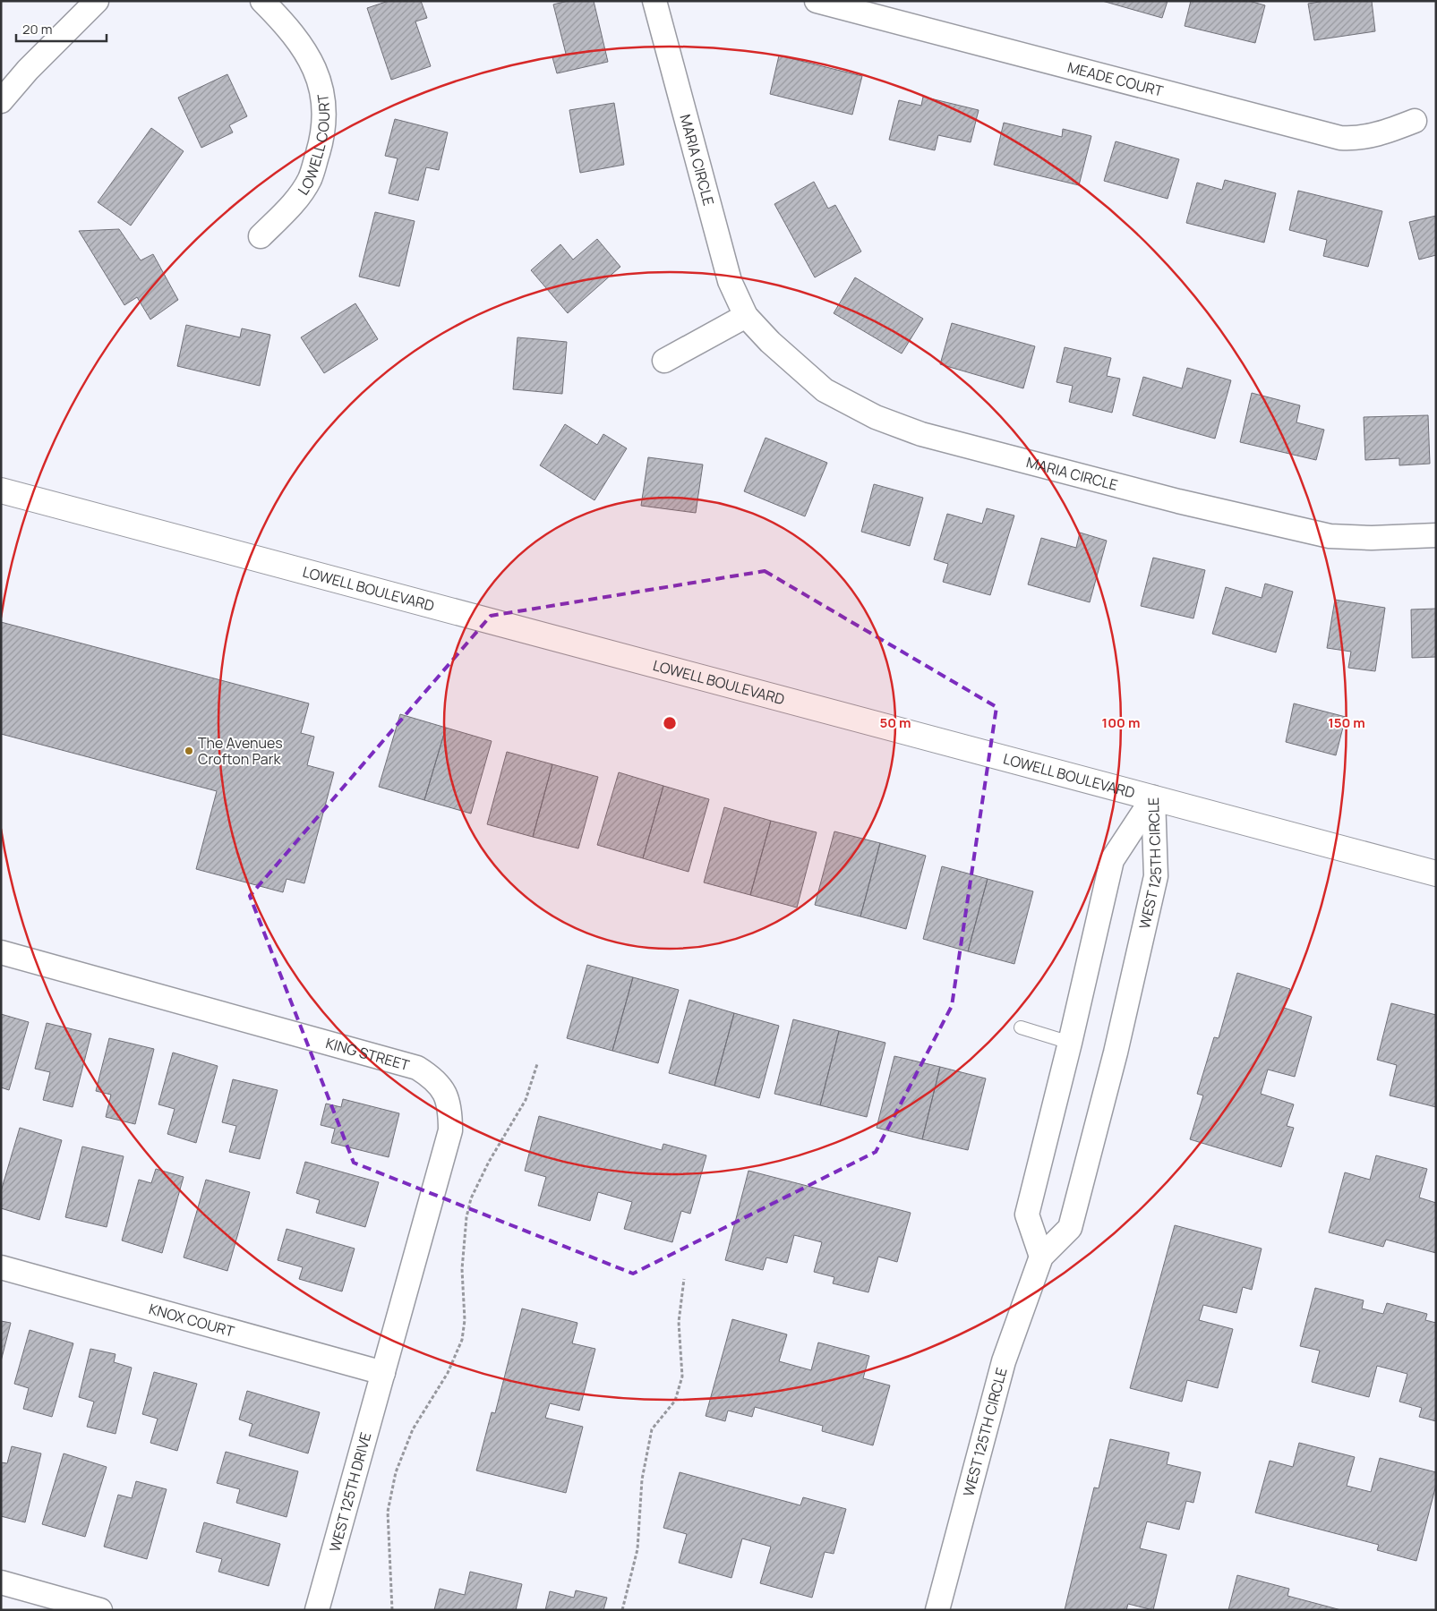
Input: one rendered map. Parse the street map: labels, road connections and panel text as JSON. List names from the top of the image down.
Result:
{
  "streets": {
    "main road": ["LOWELL BOULEVARD"],
    "street": [
      "MEADE COURT",
      "LOWELL COURT",
      "MARIA CIRCLE",
      "WEST 125TH CIRCLE",
      "KING STREET",
      "KNOX COURT",
      "WEST 125TH DRIVE"
    ]
  },
  "crossings": [
    ["LOWELL BOULEVARD", "WEST 125TH CIRCLE"],
    ["KING STREET", "KNOX COURT"],
    ["KING STREET", "WEST 125TH DRIVE"],
    ["KNOX COURT", "WEST 125TH DRIVE"]
  ],
  "places": ["The Avenues Crofton Park"],
  "scale_bar": "20 m",
  "rings": ["50 m", "100 m", "150 m"]
}
